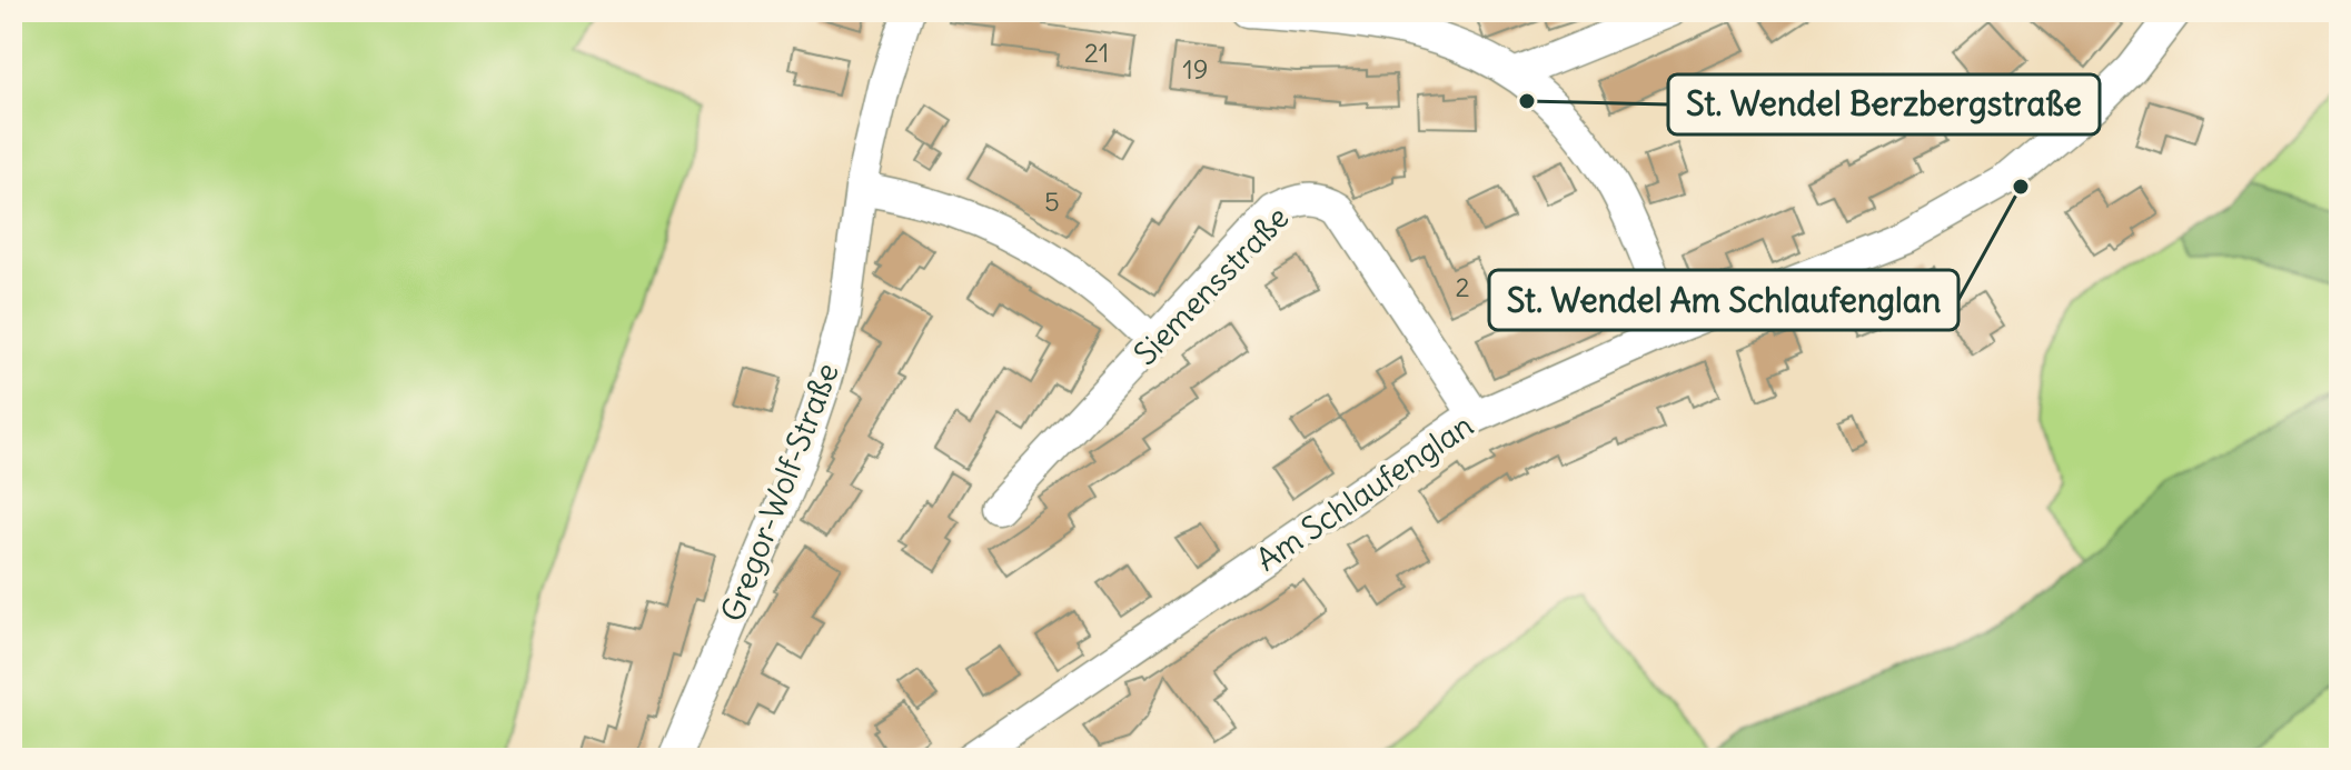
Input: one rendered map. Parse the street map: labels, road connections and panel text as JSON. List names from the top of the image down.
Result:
{
  "streets": {
    "street": ["Siemensstraße", "Gregor-Wolf-Straße", "Am Schlaufenglan"]
  },
  "crossings": [
    ["Siemensstraße", "Am Schlaufenglan"]
  ],
  "places": ["St. Wendel Berzbergstraße", "St. Wendel Am Schlaufenglan"],
  "house_numbers": [
    "21",
    "19",
    "5",
    "2"
  ]
}
